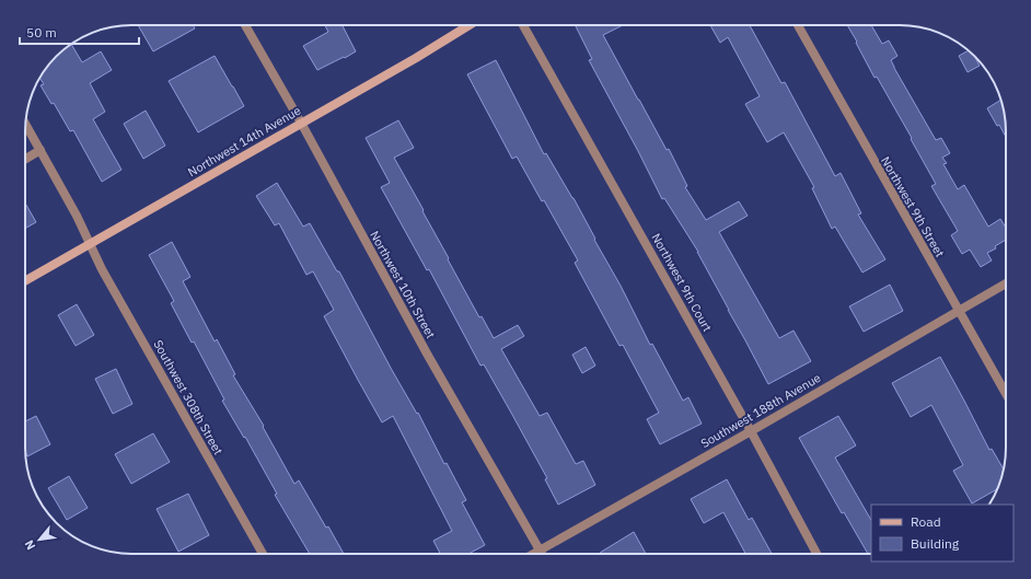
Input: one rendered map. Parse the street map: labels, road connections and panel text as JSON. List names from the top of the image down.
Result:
{
  "streets": {
    "street": [
      "Northwest 14th Avenue",
      "Northwest 9th Street",
      "Northwest 9th Court",
      "Northwest 10th Street",
      "Southwest 308th Street",
      "Southwest 188th Avenue"
    ]
  },
  "crossings": [
    ["Northwest 14th Avenue", "Northwest 10th Street"],
    ["Northwest 14th Avenue", "Southwest 308th Street"],
    ["Northwest 9th Street", "Southwest 188th Avenue"],
    ["Northwest 9th Court", "Southwest 188th Avenue"],
    ["Northwest 10th Street", "Southwest 188th Avenue"]
  ],
  "legend": ["Road", "Building"],
  "scale_bar": "50 m",
  "north": "bottom left"
}
